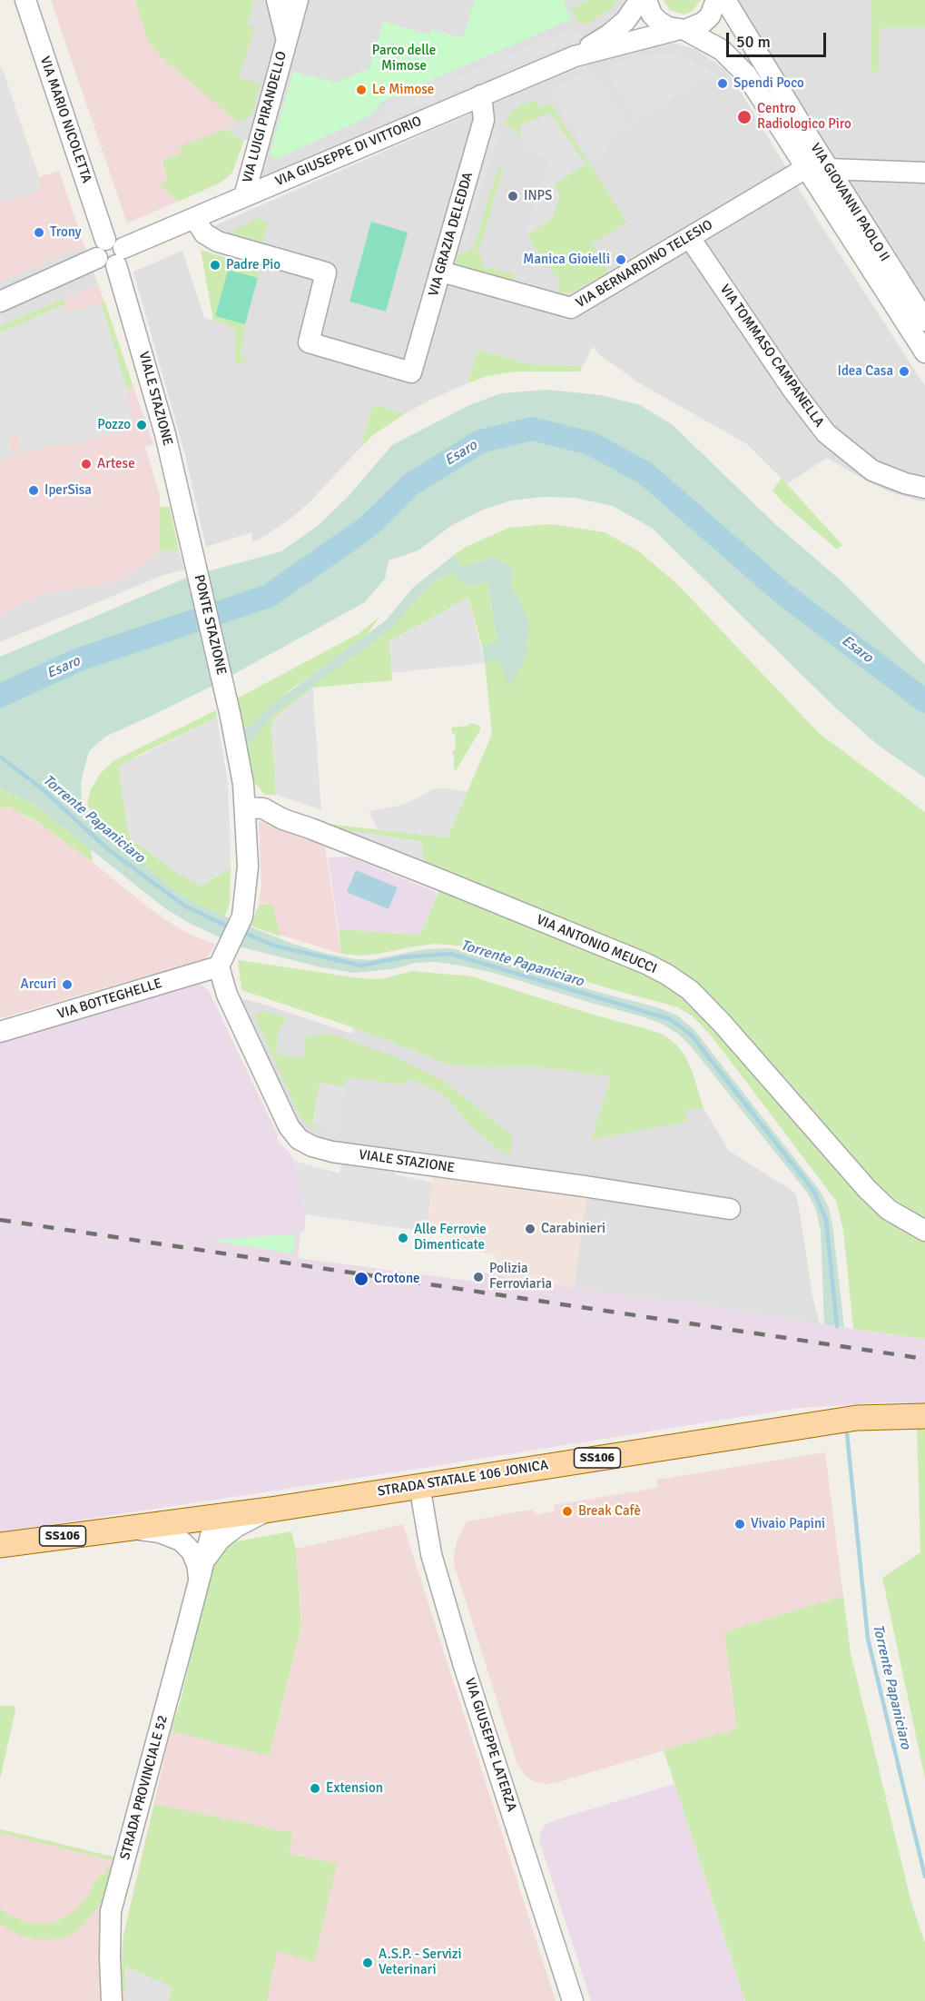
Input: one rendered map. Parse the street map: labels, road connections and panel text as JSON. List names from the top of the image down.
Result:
{
  "streets": {
    "main road": ["SS106", "STRADA STATALE 106 JONICA"],
    "street": [
      "VIA LUIGI PIRANDELLO",
      "VIA MARIO NICOLETTA",
      "VIA GIUSEPPE DI VITTORIO",
      "VIA GIOVANNI PAOLO II",
      "VIA GRAZIA DELEDDA",
      "VIA BERNARDINO TELESIO",
      "VIA TOMMASO CAMPANELLA",
      "VIALE STAZIONE",
      "PONTE STAZIONE",
      "VIA ANTONIO MEUCCI",
      "VIA BOTTEGHELLE",
      "VIA GIUSEPPE LATERZA",
      "STRADA PROVINCIALE 52"
    ]
  },
  "crossings": [
    ["VIA LUIGI PIRANDELLO", "VIA GIUSEPPE DI VITTORIO"],
    ["VIA MARIO NICOLETTA", "VIA GIUSEPPE DI VITTORIO"],
    ["VIA MARIO NICOLETTA", "VIALE STAZIONE"],
    ["VIA GIUSEPPE DI VITTORIO", "VIA GRAZIA DELEDDA"],
    ["VIA GIUSEPPE DI VITTORIO", "VIALE STAZIONE"],
    ["VIA GIOVANNI PAOLO II", "VIA BERNARDINO TELESIO"],
    ["VIA GRAZIA DELEDDA", "VIA BERNARDINO TELESIO"],
    ["VIA BERNARDINO TELESIO", "VIA TOMMASO CAMPANELLA"],
    ["VIALE STAZIONE", "PONTE STAZIONE"],
    ["VIALE STAZIONE", "VIA BOTTEGHELLE"],
    ["PONTE STAZIONE", "VIA ANTONIO MEUCCI"],
    ["STRADA STATALE 106 JONICA", "VIA GIUSEPPE LATERZA"]
  ],
  "water": ["Esaro", "Torrente Papaniciaro"],
  "parks": ["Parco delle Mimose"],
  "places": [
    "Spendi Poco",
    "Le Mimose",
    "Centro Radiologico Piro",
    "INPS",
    "Trony",
    "Manica Gioielli",
    "Padre Pio",
    "Idea Casa",
    "Pozzo",
    "Artese",
    "IperSisa",
    "Arcuri",
    "Carabinieri",
    "Alle Ferrovie Dimenticate",
    "Polizia Ferroviaria",
    "Crotone",
    "Break Cafè",
    "Vivaio Papini",
    "Extension",
    "A.S.P. - Servizi Veterinari"
  ],
  "scale_bar": "50 m"
}
